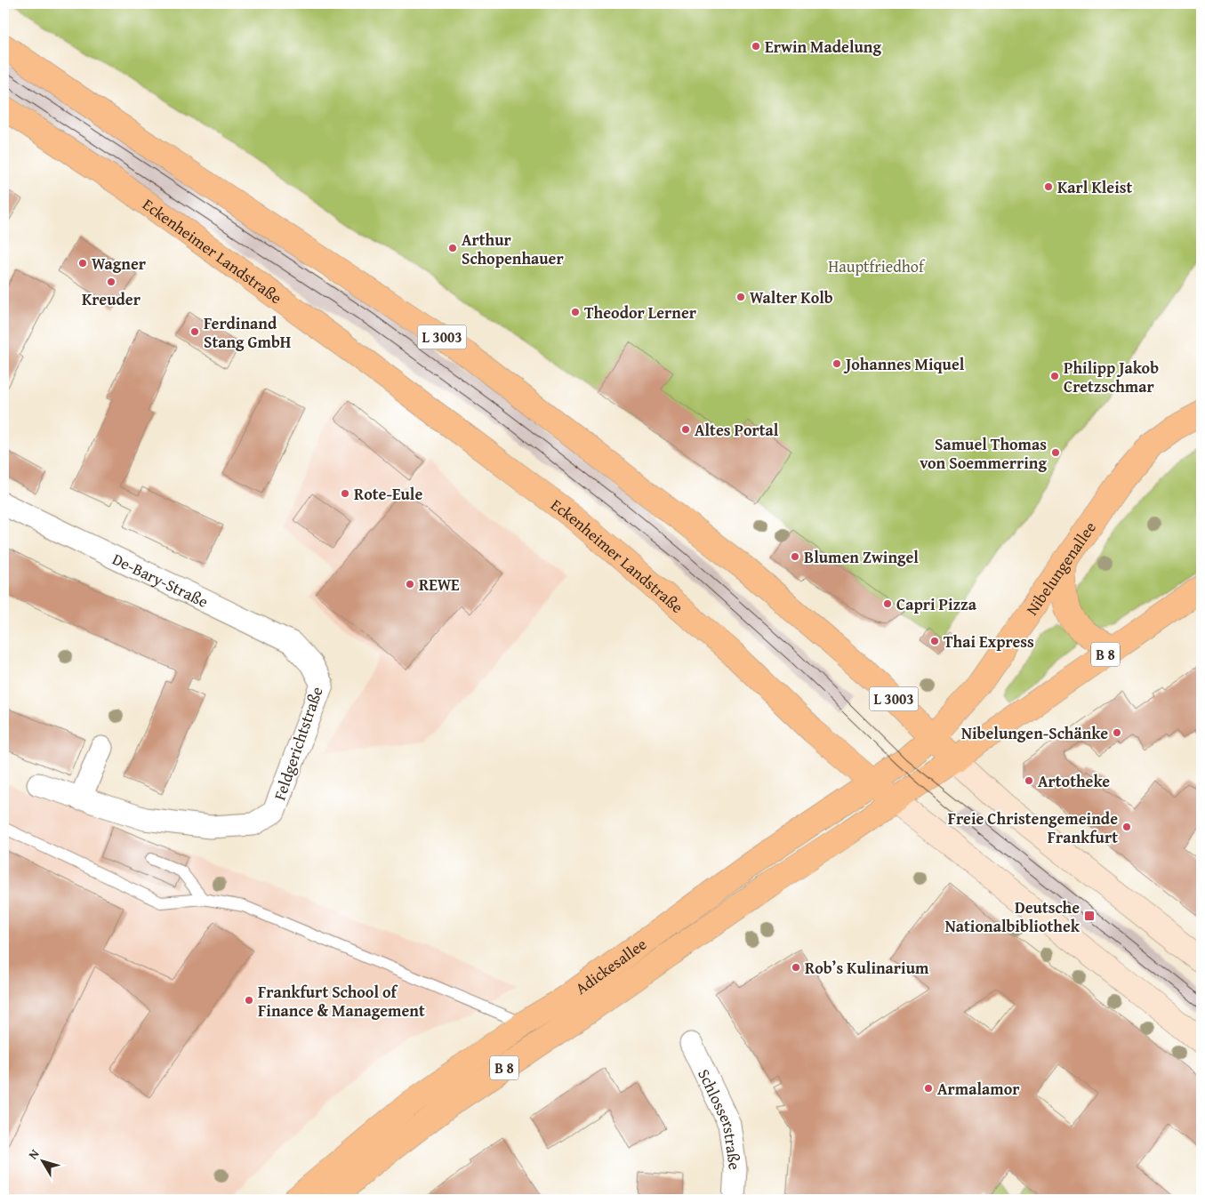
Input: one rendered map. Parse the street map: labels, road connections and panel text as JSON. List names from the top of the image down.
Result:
{
  "streets": {
    "main road": [
      "Eckenheimer Landstraße",
      "L 3003",
      "Nibelungenallee",
      "B 8",
      "Adickesallee"
    ],
    "street": ["De-Bary-Straße", "Feldgerichtstraße", "Schlosserstraße"]
  },
  "crossings": [
    ["Eckenheimer Landstraße", "Adickesallee"],
    ["L 3003", "Nibelungenallee"],
    ["L 3003", "B 8"],
    ["L 3003", "Adickesallee"],
    ["Nibelungenallee", "Adickesallee"],
    ["De-Bary-Straße", "Feldgerichtstraße"],
    ["B 8", "Adickesallee"]
  ],
  "parks": ["Hauptfriedhof"],
  "places": {
    "other": [
      "Erwin Madelung",
      "Karl Kleist",
      "Arthur Schopenhauer",
      "Wagner",
      "Kreuder",
      "Walter Kolb",
      "Theodor Lerner",
      "Ferdinand Stang GmbH",
      "Johannes Miquel",
      "Philipp Jakob Cretzschmar",
      "Altes Portal",
      "Samuel Thomas von Soemmerring",
      "Rote-Eule",
      "Blumen Zwingel",
      "REWE",
      "Capri Pizza",
      "Thai Express",
      "Nibelungen-Schänke",
      "Artotheke",
      "Freie Christengemeinde Frankfurt",
      "Rob’s Kulinarium",
      "Frankfurt School of Finance & Management",
      "Armalamor"
    ],
    "transit": ["Deutsche Nationalbibliothek"]
  },
  "north": "top left"
}
